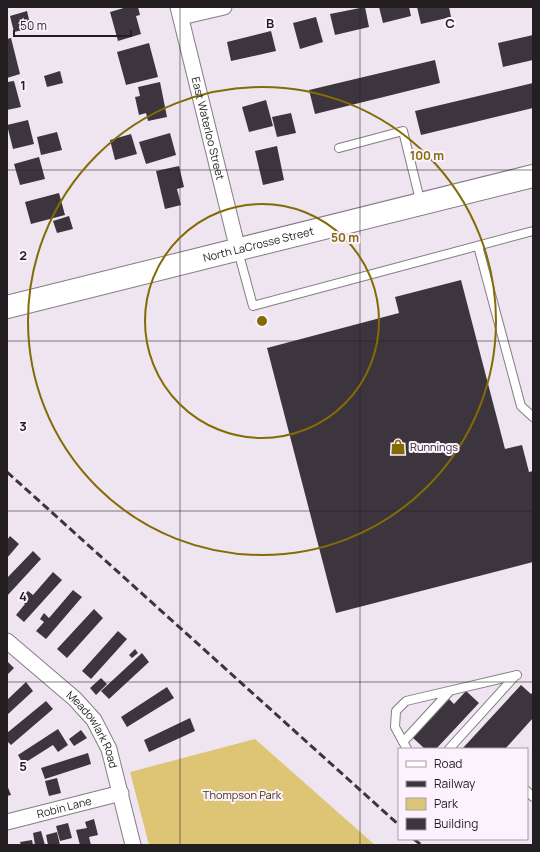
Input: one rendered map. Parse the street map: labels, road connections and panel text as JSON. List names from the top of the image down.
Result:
{
  "streets": {
    "main road": ["North LaCrosse Street"],
    "street": ["East Waterloo Street", "Meadowlark Road", "Robin Lane"]
  },
  "crossings": [
    ["East Waterloo Street", "North LaCrosse Street"],
    ["Meadowlark Road", "Robin Lane"]
  ],
  "parks": ["Thompson Park"],
  "places": {
    "shop": ["Runnings"]
  },
  "legend": [
    "Road",
    "Railway",
    "Park",
    "Building"
  ],
  "scale_bar": "50 m",
  "grid": {
    "columns": ["B", "C"],
    "rows": [
      "1",
      "2",
      "3",
      "4",
      "5"
    ]
  },
  "rings": ["100 m", "50 m"]
}
